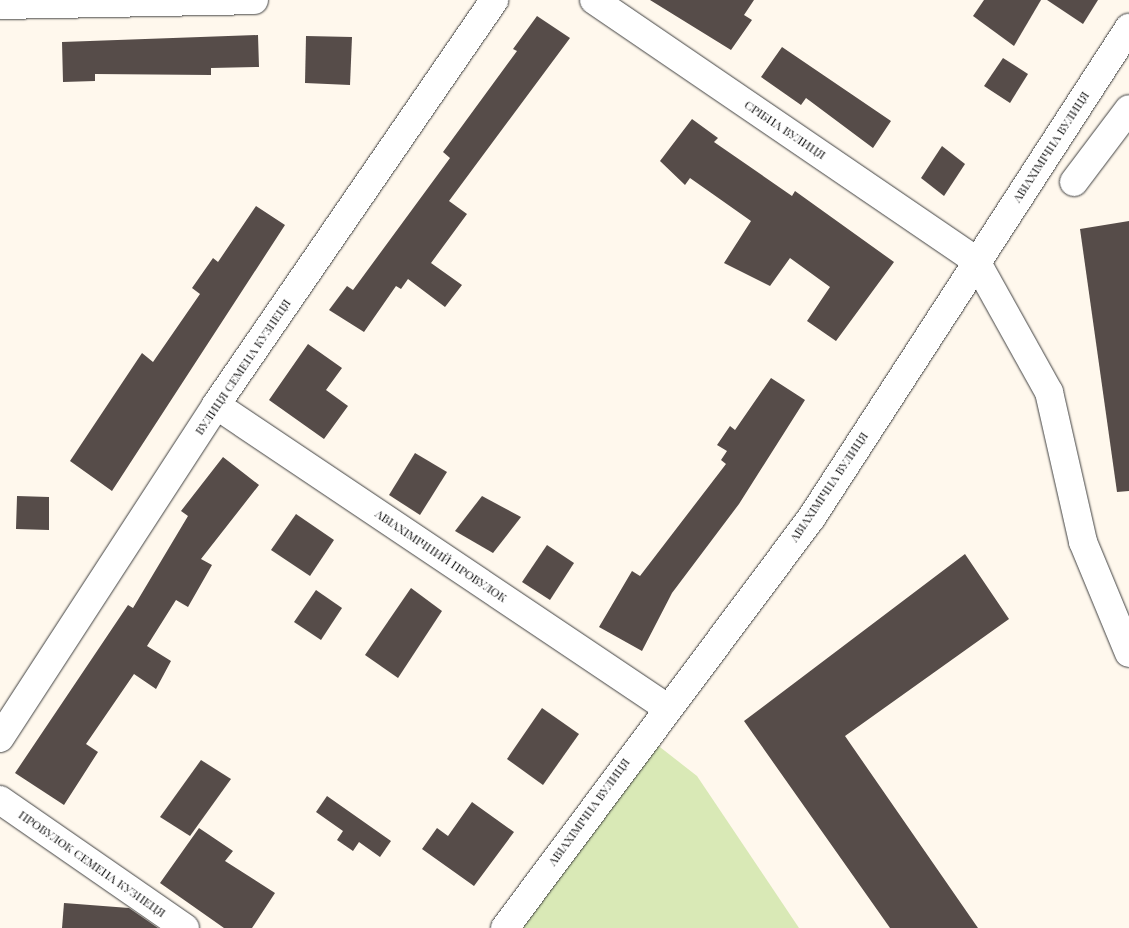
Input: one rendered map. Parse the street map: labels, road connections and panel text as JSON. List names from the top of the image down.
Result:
{
  "streets": {
    "street": [
      "СРІБНА ВУЛИЦЯ",
      "АВІАХІМІЧНА ВУЛИЦЯ",
      "ВУЛИЦЯ СЕМЕНА КУЗНЕЦЯ",
      "АВІАХІМІЧНИЙ ПРОВУЛОК",
      "ПРОВУЛОК СЕМЕНА КУЗНЕЦЯ"
    ]
  },
  "crossings": [
    ["СРІБНА ВУЛИЦЯ", "АВІАХІМІЧНА ВУЛИЦЯ"],
    ["АВІАХІМІЧНА ВУЛИЦЯ", "АВІАХІМІЧНИЙ ПРОВУЛОК"],
    ["ВУЛИЦЯ СЕМЕНА КУЗНЕЦЯ", "АВІАХІМІЧНИЙ ПРОВУЛОК"]
  ]
}
